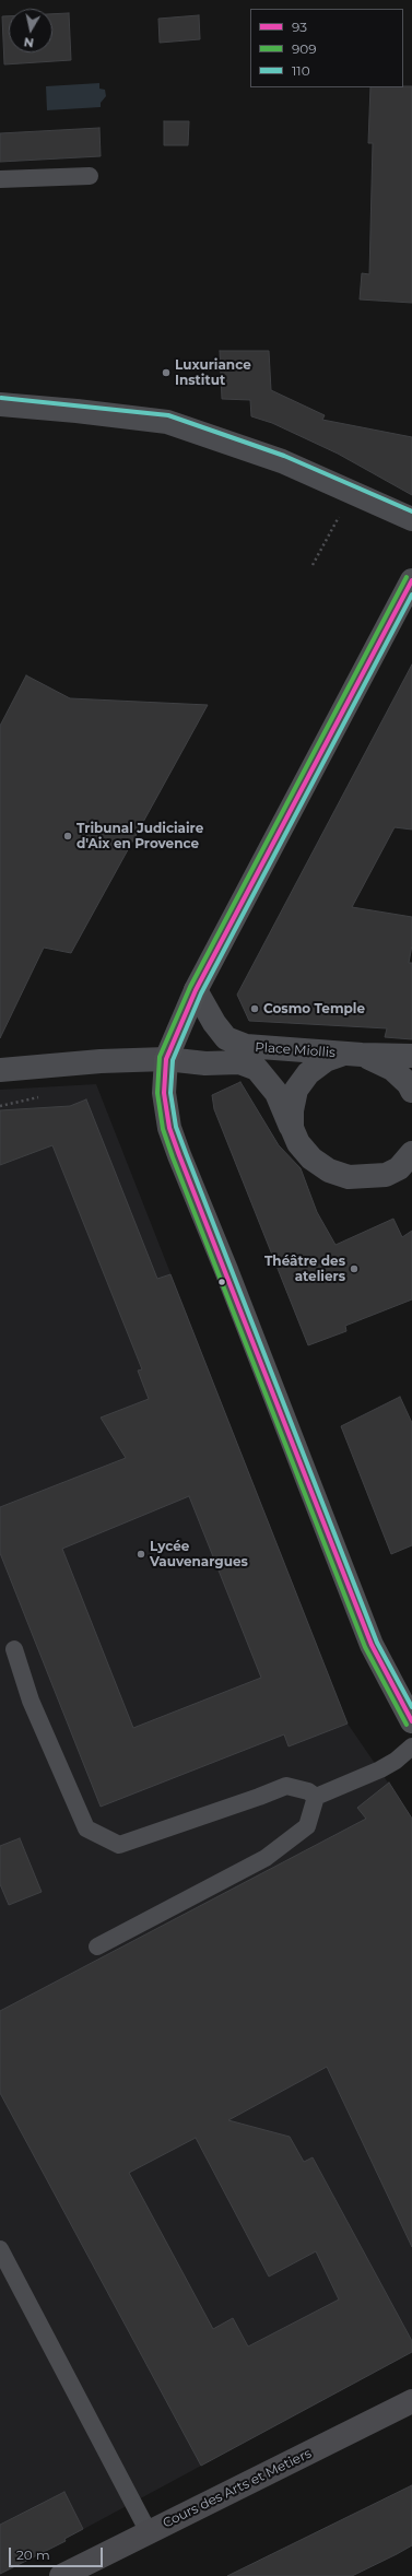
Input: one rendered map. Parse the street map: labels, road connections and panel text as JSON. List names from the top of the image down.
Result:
{
  "streets": {
    "main road": ["Cours des Arts et Metiers"],
    "street": ["Place Miollis"]
  },
  "places": [
    "Luxuriance Institut",
    "Tribunal Judiciaire d'Aix en Provence",
    "Cosmo Temple",
    "Théâtre des ateliers",
    "Lycée Vauvenargues"
  ],
  "lines": ["transit line 110", "transit line 909", "transit line 93"],
  "legend": ["93", "909", "110"],
  "scale_bar": "20 m",
  "north": "bottom"
}
